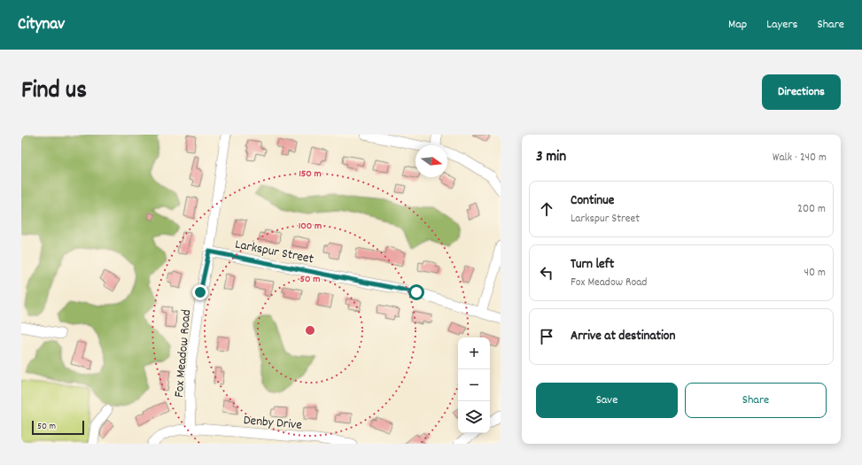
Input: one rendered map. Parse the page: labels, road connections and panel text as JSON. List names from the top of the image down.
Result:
{
  "streets": {
    "street": ["Larkspur Street", "Fox Meadow Road", "Denby Drive"]
  },
  "crossings": [
    ["Larkspur Street", "Fox Meadow Road"],
    ["Fox Meadow Road", "Denby Drive"]
  ],
  "scale_bar": "50 m",
  "north": "right",
  "page": {
    "header": "Citynav",
    "nav": ["Map", "Layers", "Share"],
    "title": "Find us",
    "buttons": [
      "Directions",
      ["Save", "Share"]
    ],
    "heading": ["3 min", "Walk · 240 m"],
    "list": [
      ["Continue", "Larkspur Street", "200 m"],
      ["Turn left", "Fox Meadow Road", "40 m"],
      "Arrive at destination"
    ],
    "map_buttons": ["+", "−"],
    "scale": "50 m"
  },
  "rings": ["150 m", "100 m", "50 m"]
}
